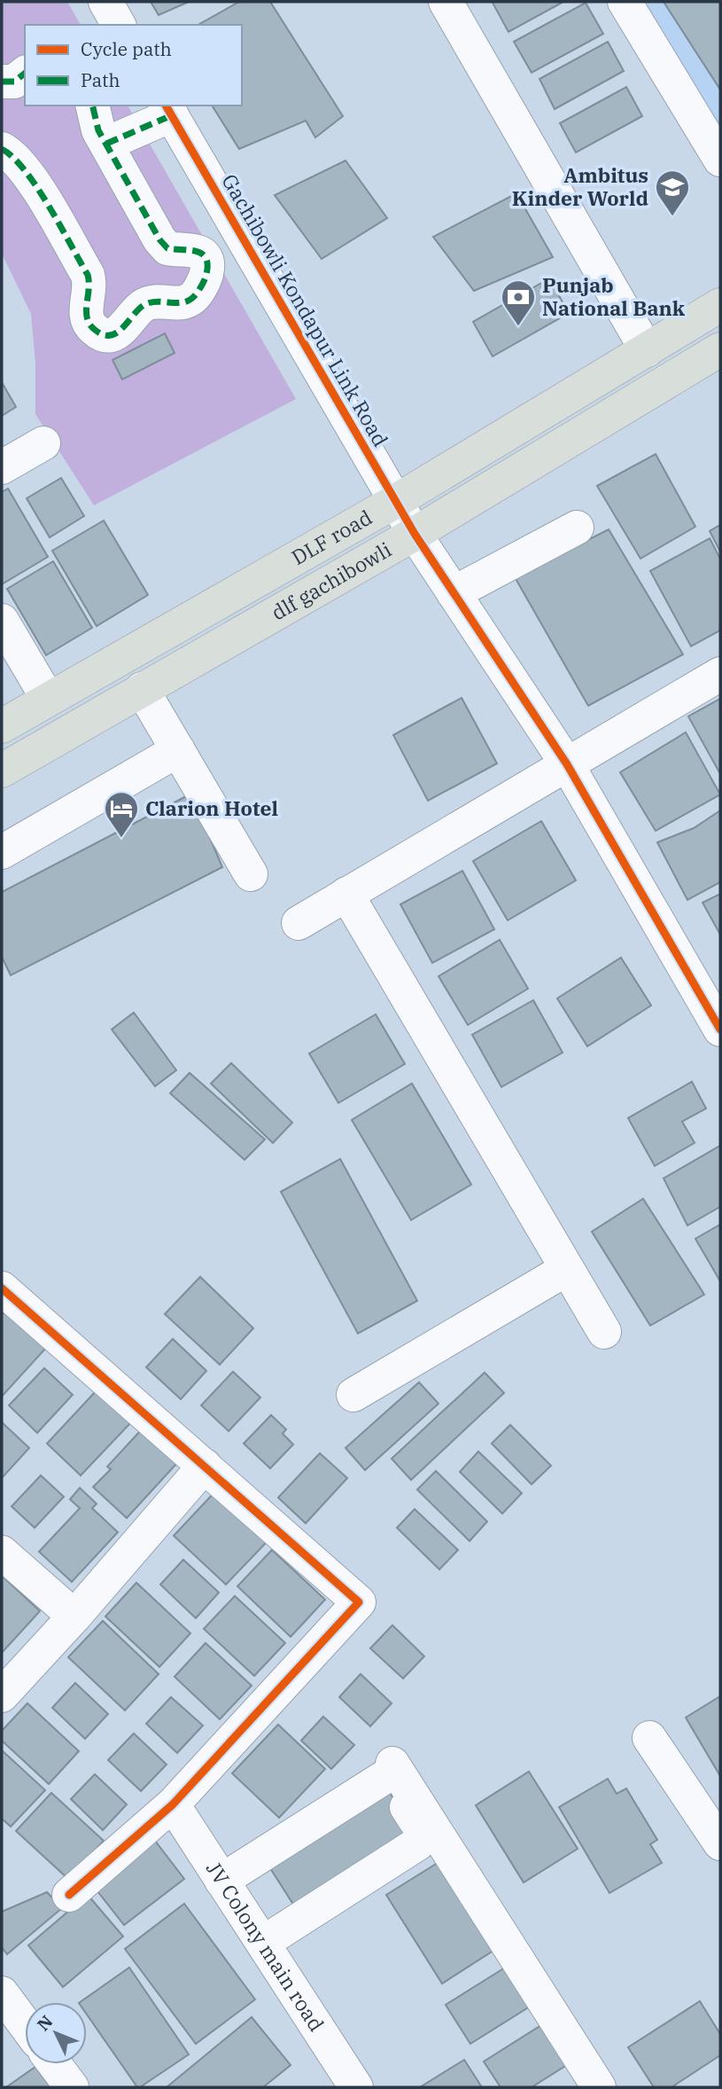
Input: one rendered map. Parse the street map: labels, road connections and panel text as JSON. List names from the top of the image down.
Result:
{
  "streets": {
    "main road": ["DLF road", "dlf gachibowli"],
    "street": ["Gachibowli Kondapur Link Road", "JV Colony main road"]
  },
  "crossings": [
    ["Gachibowli Kondapur Link Road", "DLF road"],
    ["Gachibowli Kondapur Link Road", "dlf gachibowli"]
  ],
  "places": {
    "school or university": ["Ambitus Kinder World"],
    "bank": ["Punjab National Bank"],
    "hotel": ["Clarion Hotel"]
  },
  "legend": ["Cycle path", "Path"],
  "north": "top left"
}
